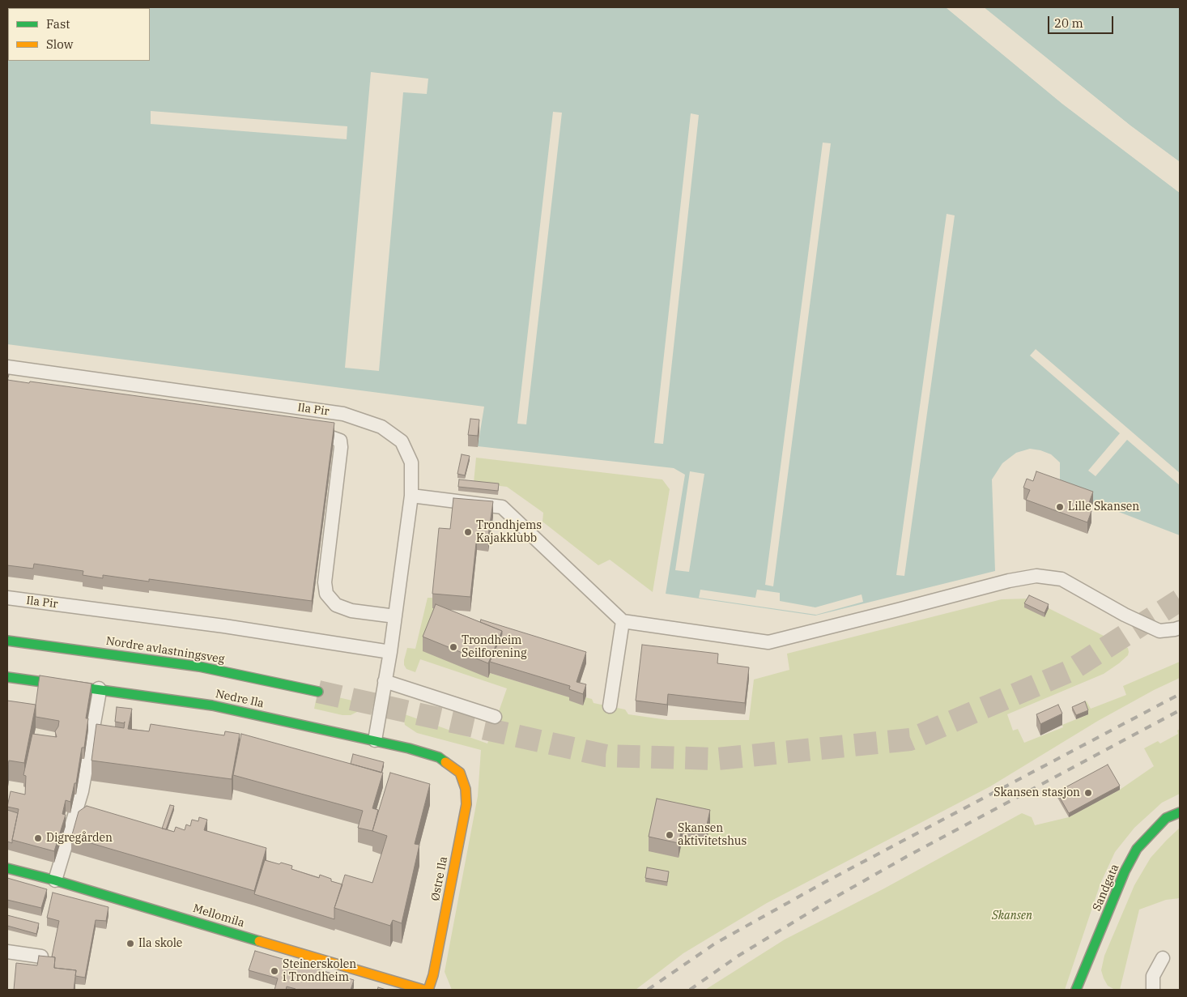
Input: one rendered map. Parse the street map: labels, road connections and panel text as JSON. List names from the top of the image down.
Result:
{
  "streets": {
    "main road": [
      "Nordre avlastningsveg",
      "Nedre Ila",
      "Østre Ila",
      "Sandgata",
      "Mellomila"
    ],
    "lane": ["Ila Pir"]
  },
  "crossings": [
    ["Ila Pir", "Nedre Ila"],
    ["Nedre Ila", "Østre Ila"]
  ],
  "parks": ["Skansen"],
  "places": [
    "Lille Skansen",
    "Trondhjems Kajakklubb",
    "Trondheim Seilforening",
    "Skansen stasjon",
    "Skansen aktivitetshus",
    "Digregården",
    "Ila skole",
    "Steinerskolen i Trondheim"
  ],
  "legend": ["Fast", "Slow"],
  "scale_bar": "20 m"
}
